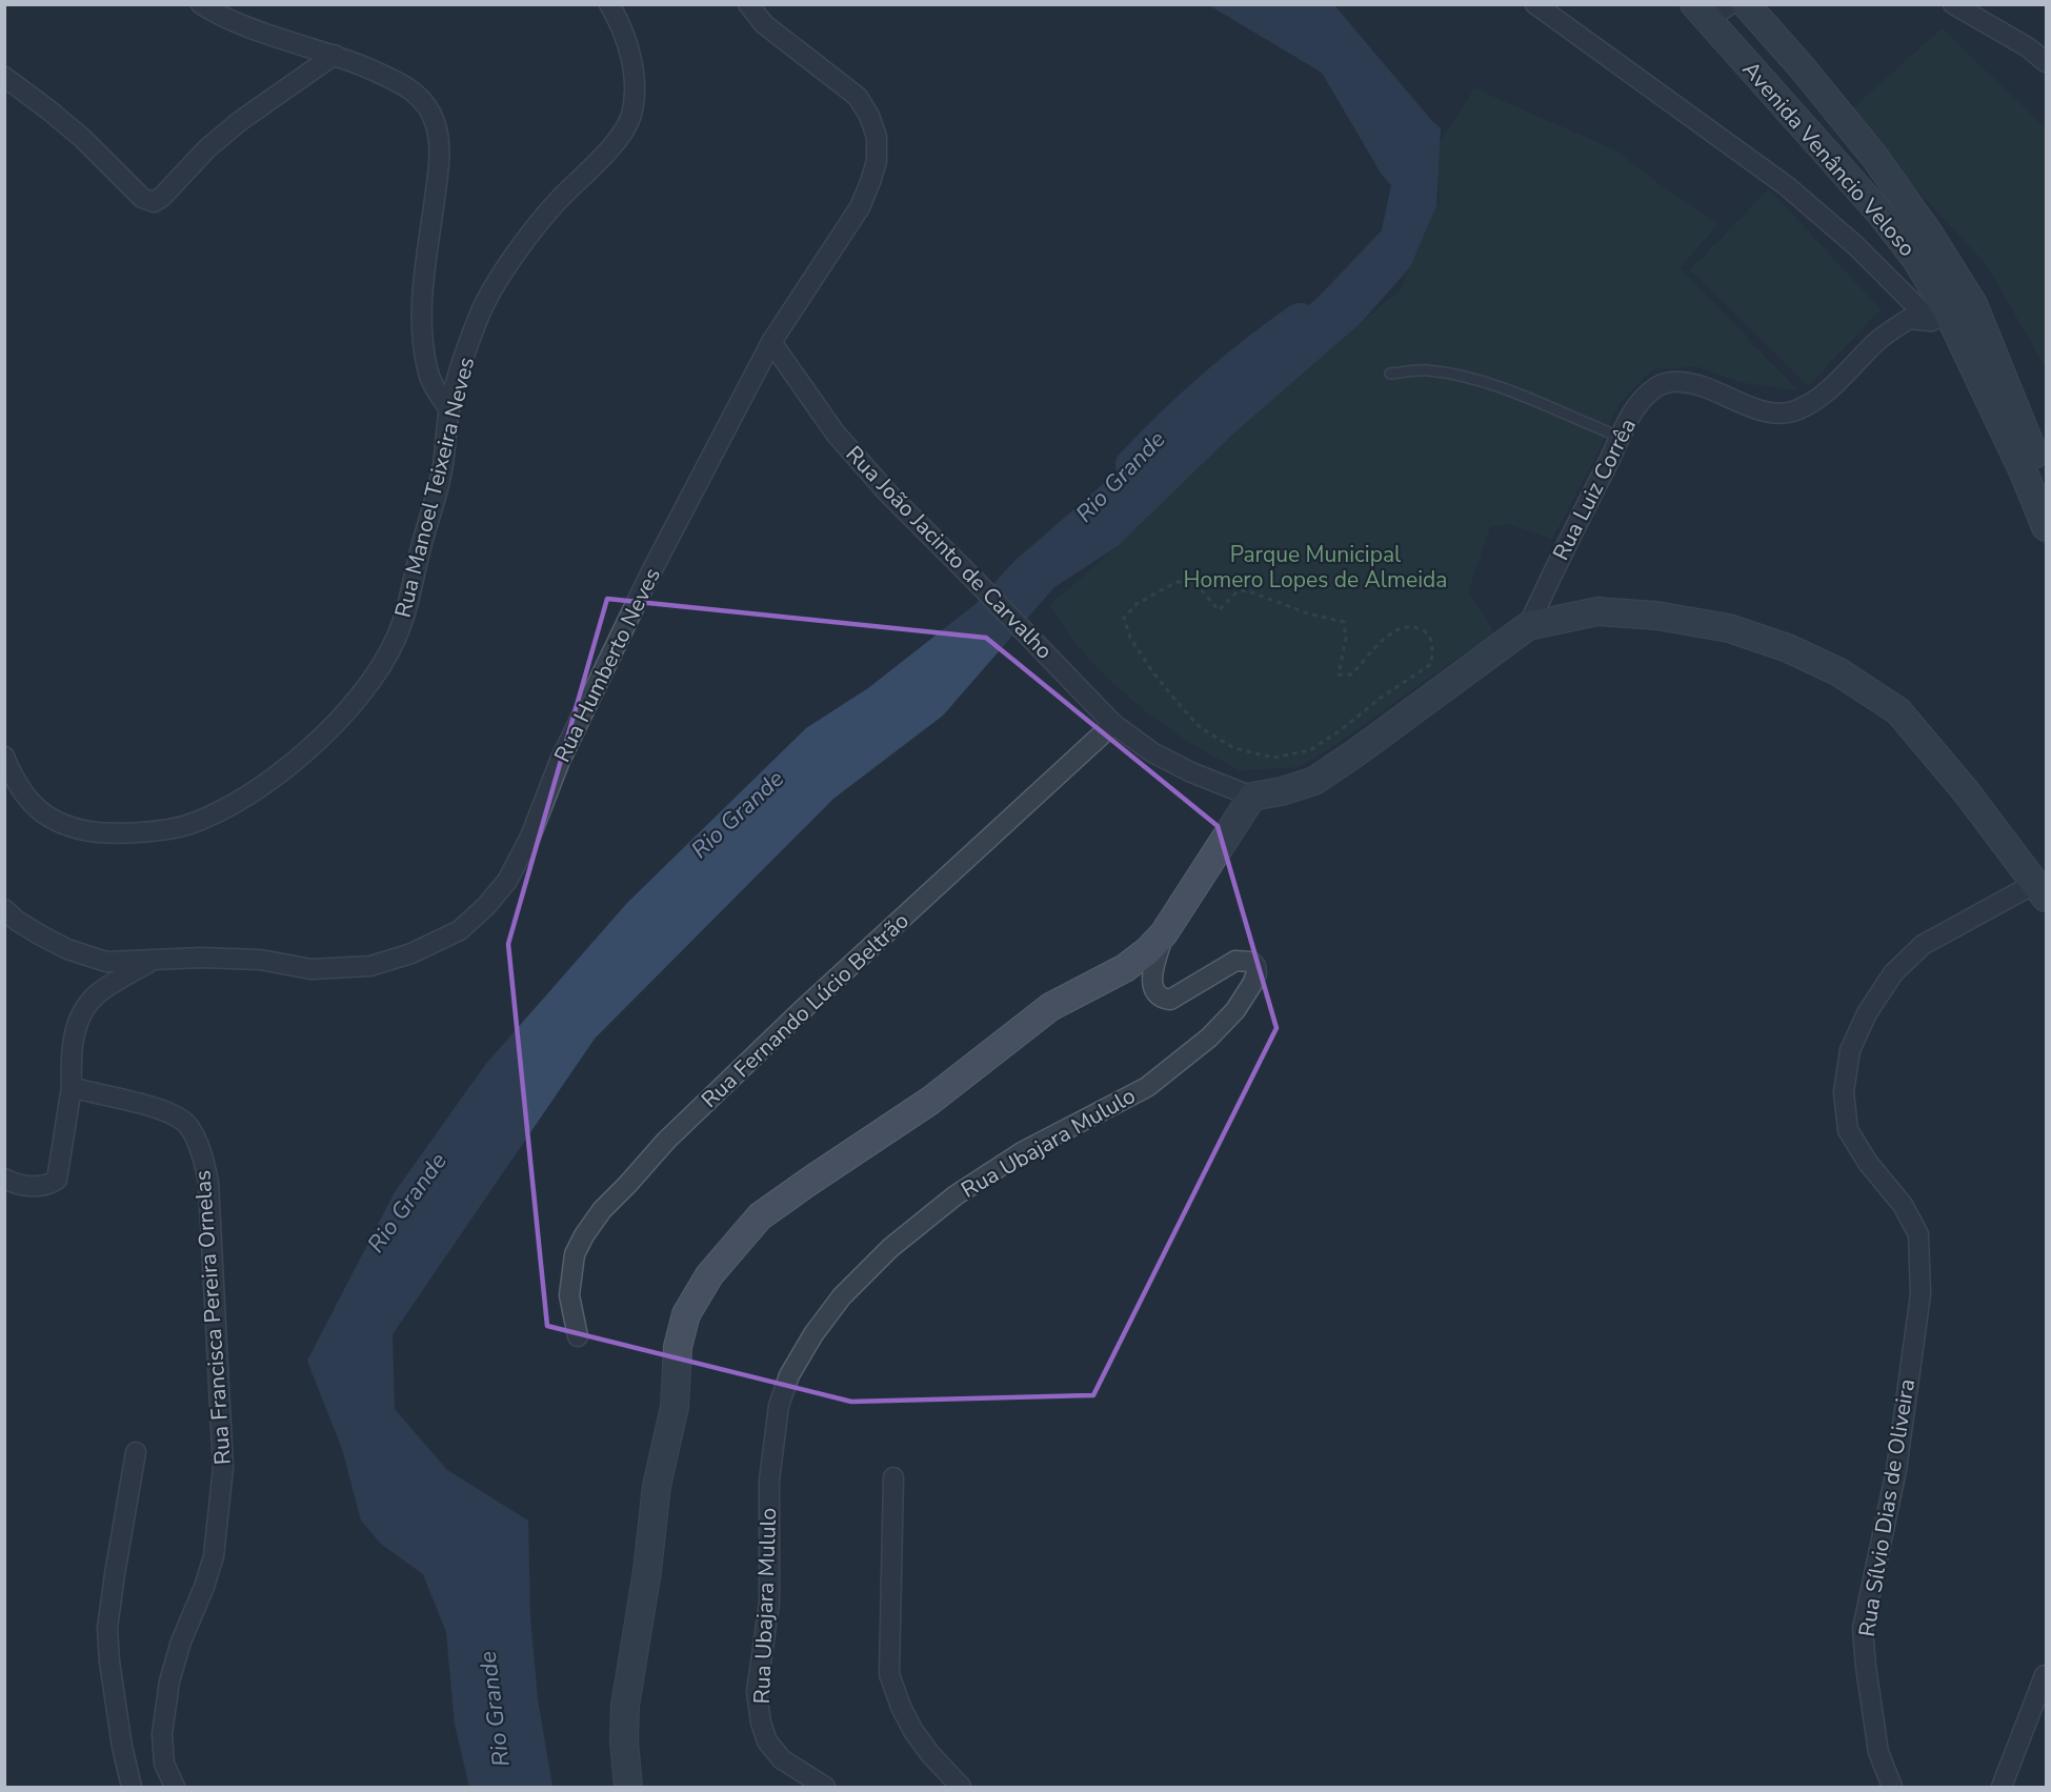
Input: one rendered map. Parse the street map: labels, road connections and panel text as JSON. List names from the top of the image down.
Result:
{
  "streets": {
    "street": [
      "Avenida Venâncio Veloso",
      "Rua Manoel Teixeira Neves",
      "Rua Luiz Corrêa",
      "Rua João Jacinto de Carvalho",
      "Rua Humberto Neves",
      "Rua Fernando Lúcio Beltrão",
      "Rua Ubajara Mululo",
      "Rua Francisca Pereira Ornelas",
      "Rua Sílvio Dias de Oliveira"
    ]
  },
  "crossings": [
    ["Avenida Venâncio Veloso", "Rua Luiz Corrêa"],
    ["Rua João Jacinto de Carvalho", "Rua Humberto Neves"],
    ["Rua João Jacinto de Carvalho", "Rua Fernando Lúcio Beltrão"]
  ],
  "water": ["Rio Grande"],
  "parks": ["Parque Municipal Homero Lopes de Almeida"]
}
